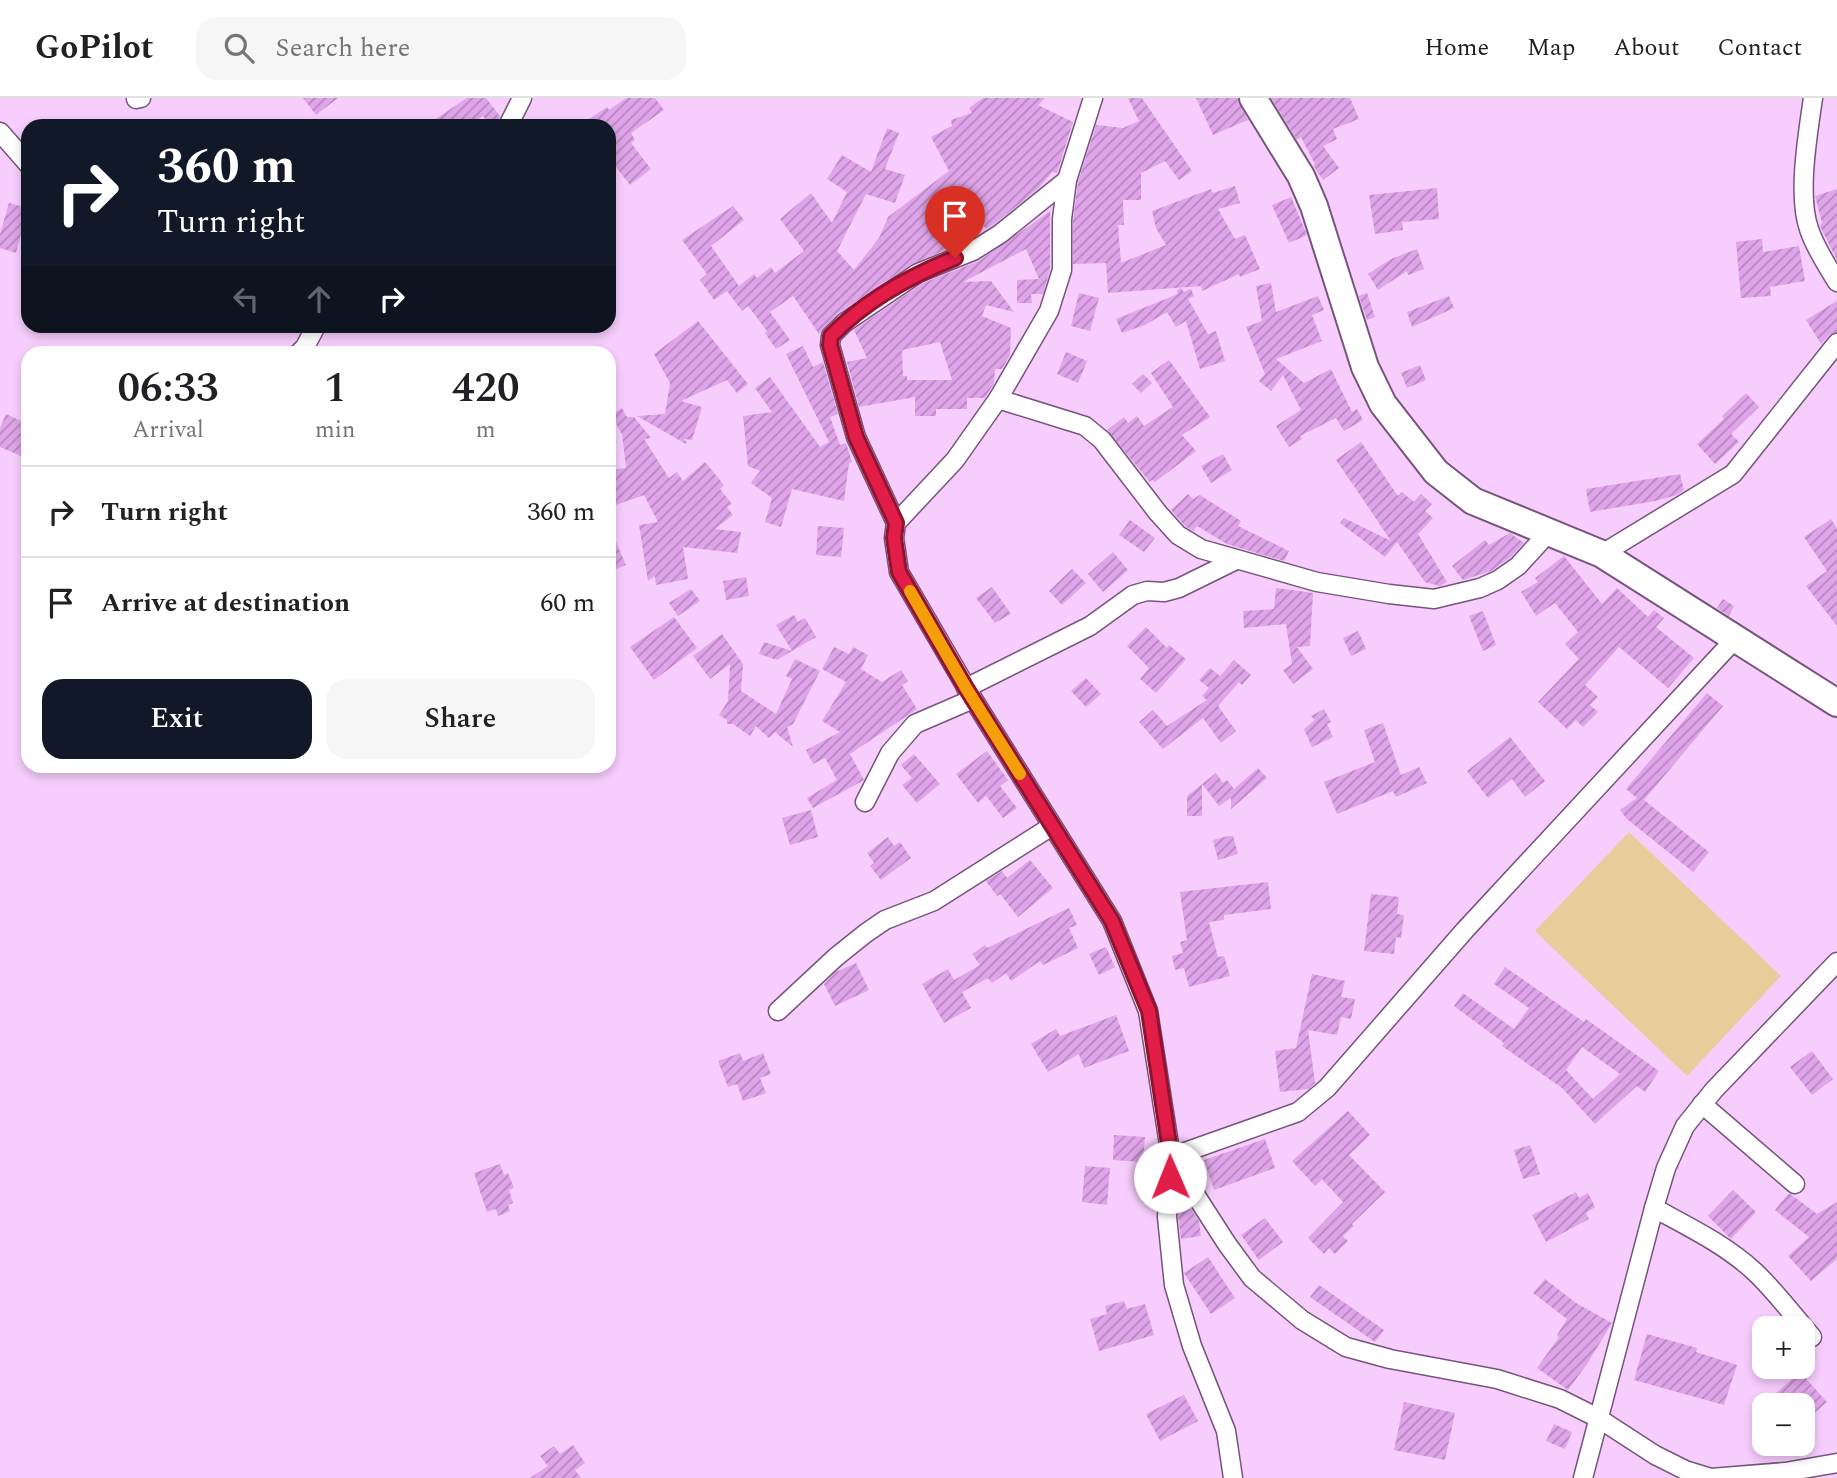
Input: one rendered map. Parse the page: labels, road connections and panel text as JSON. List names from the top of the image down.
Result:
{
  "page": {
    "header": "GoPilot",
    "search": "Search here",
    "nav": [
      "Home",
      "Map",
      "About",
      "Contact"
    ],
    "turn": ["360 m", "Turn right"],
    "eta": [
      "06:33",
      "Arrival",
      "1",
      "min",
      "420",
      "m"
    ],
    "list": [
      {
        "name": "Turn right",
        "value": "360 m"
      },
      {
        "name": "Arrive at destination",
        "value": "60 m"
      }
    ],
    "buttons": ["Exit", "Share"],
    "map_buttons": ["+", "−"]
  }
}
